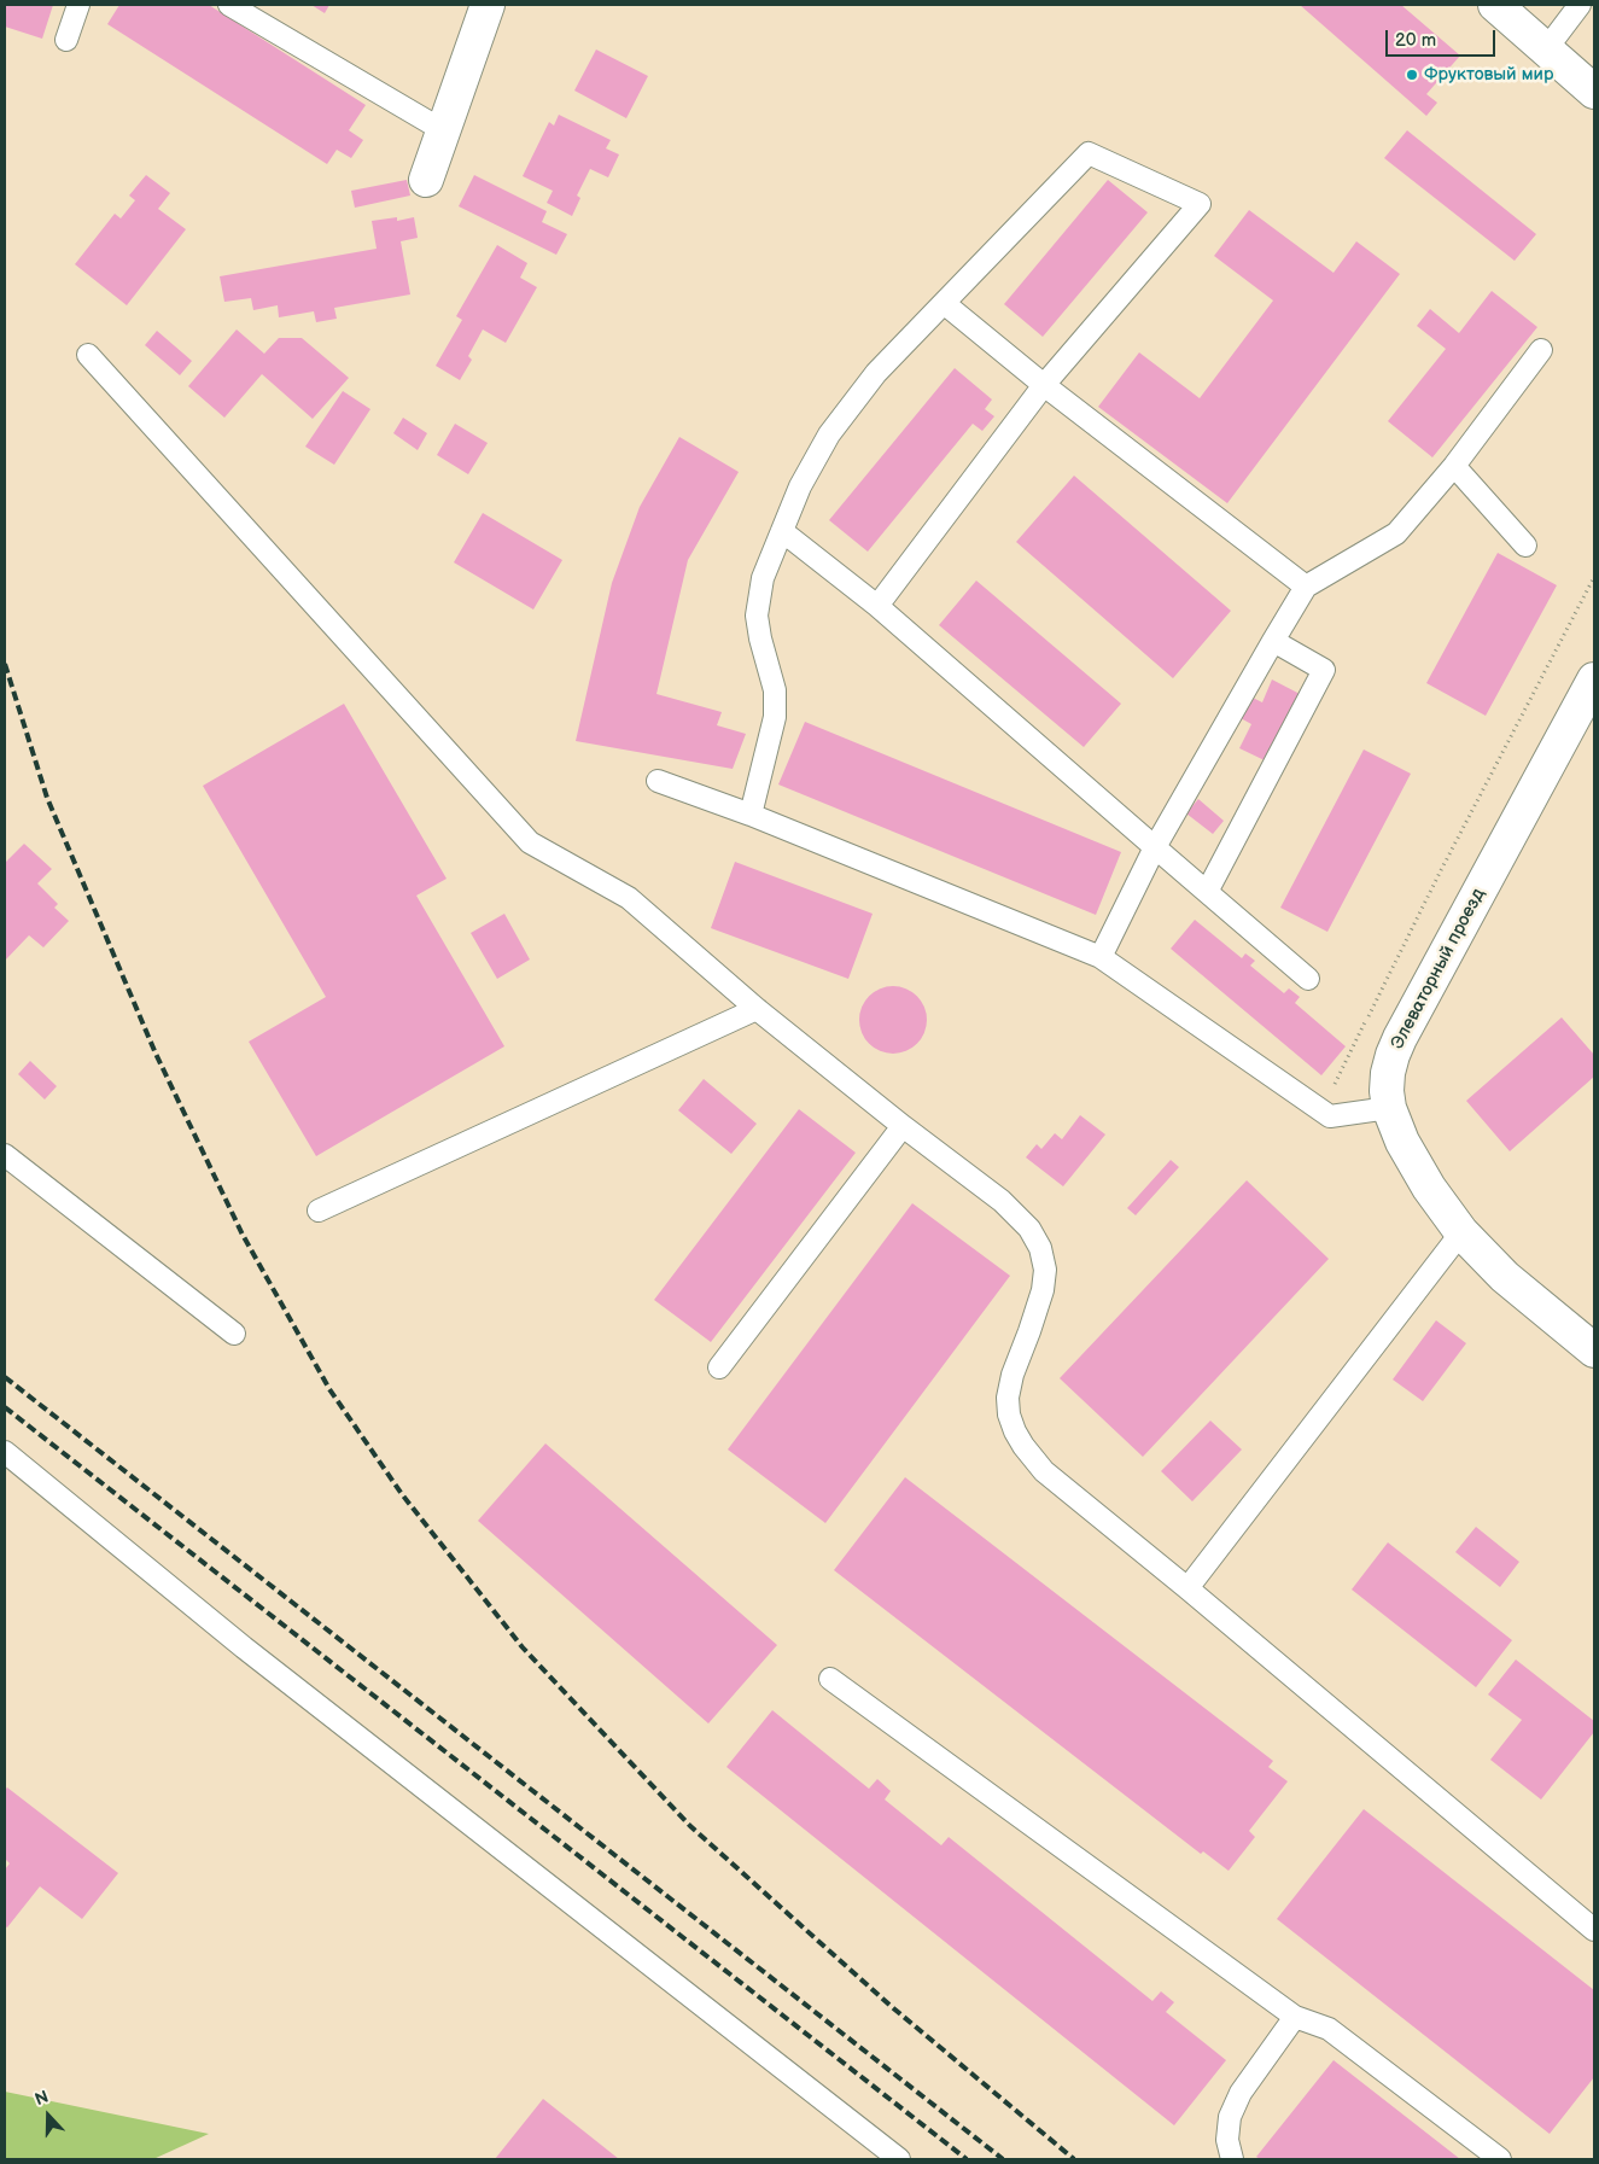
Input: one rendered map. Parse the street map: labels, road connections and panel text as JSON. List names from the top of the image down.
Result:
{
  "streets": {
    "street": ["Элеваторный проезд"]
  },
  "places": ["Фруктовый мир"],
  "scale_bar": "20 m",
  "north": "top"
}
